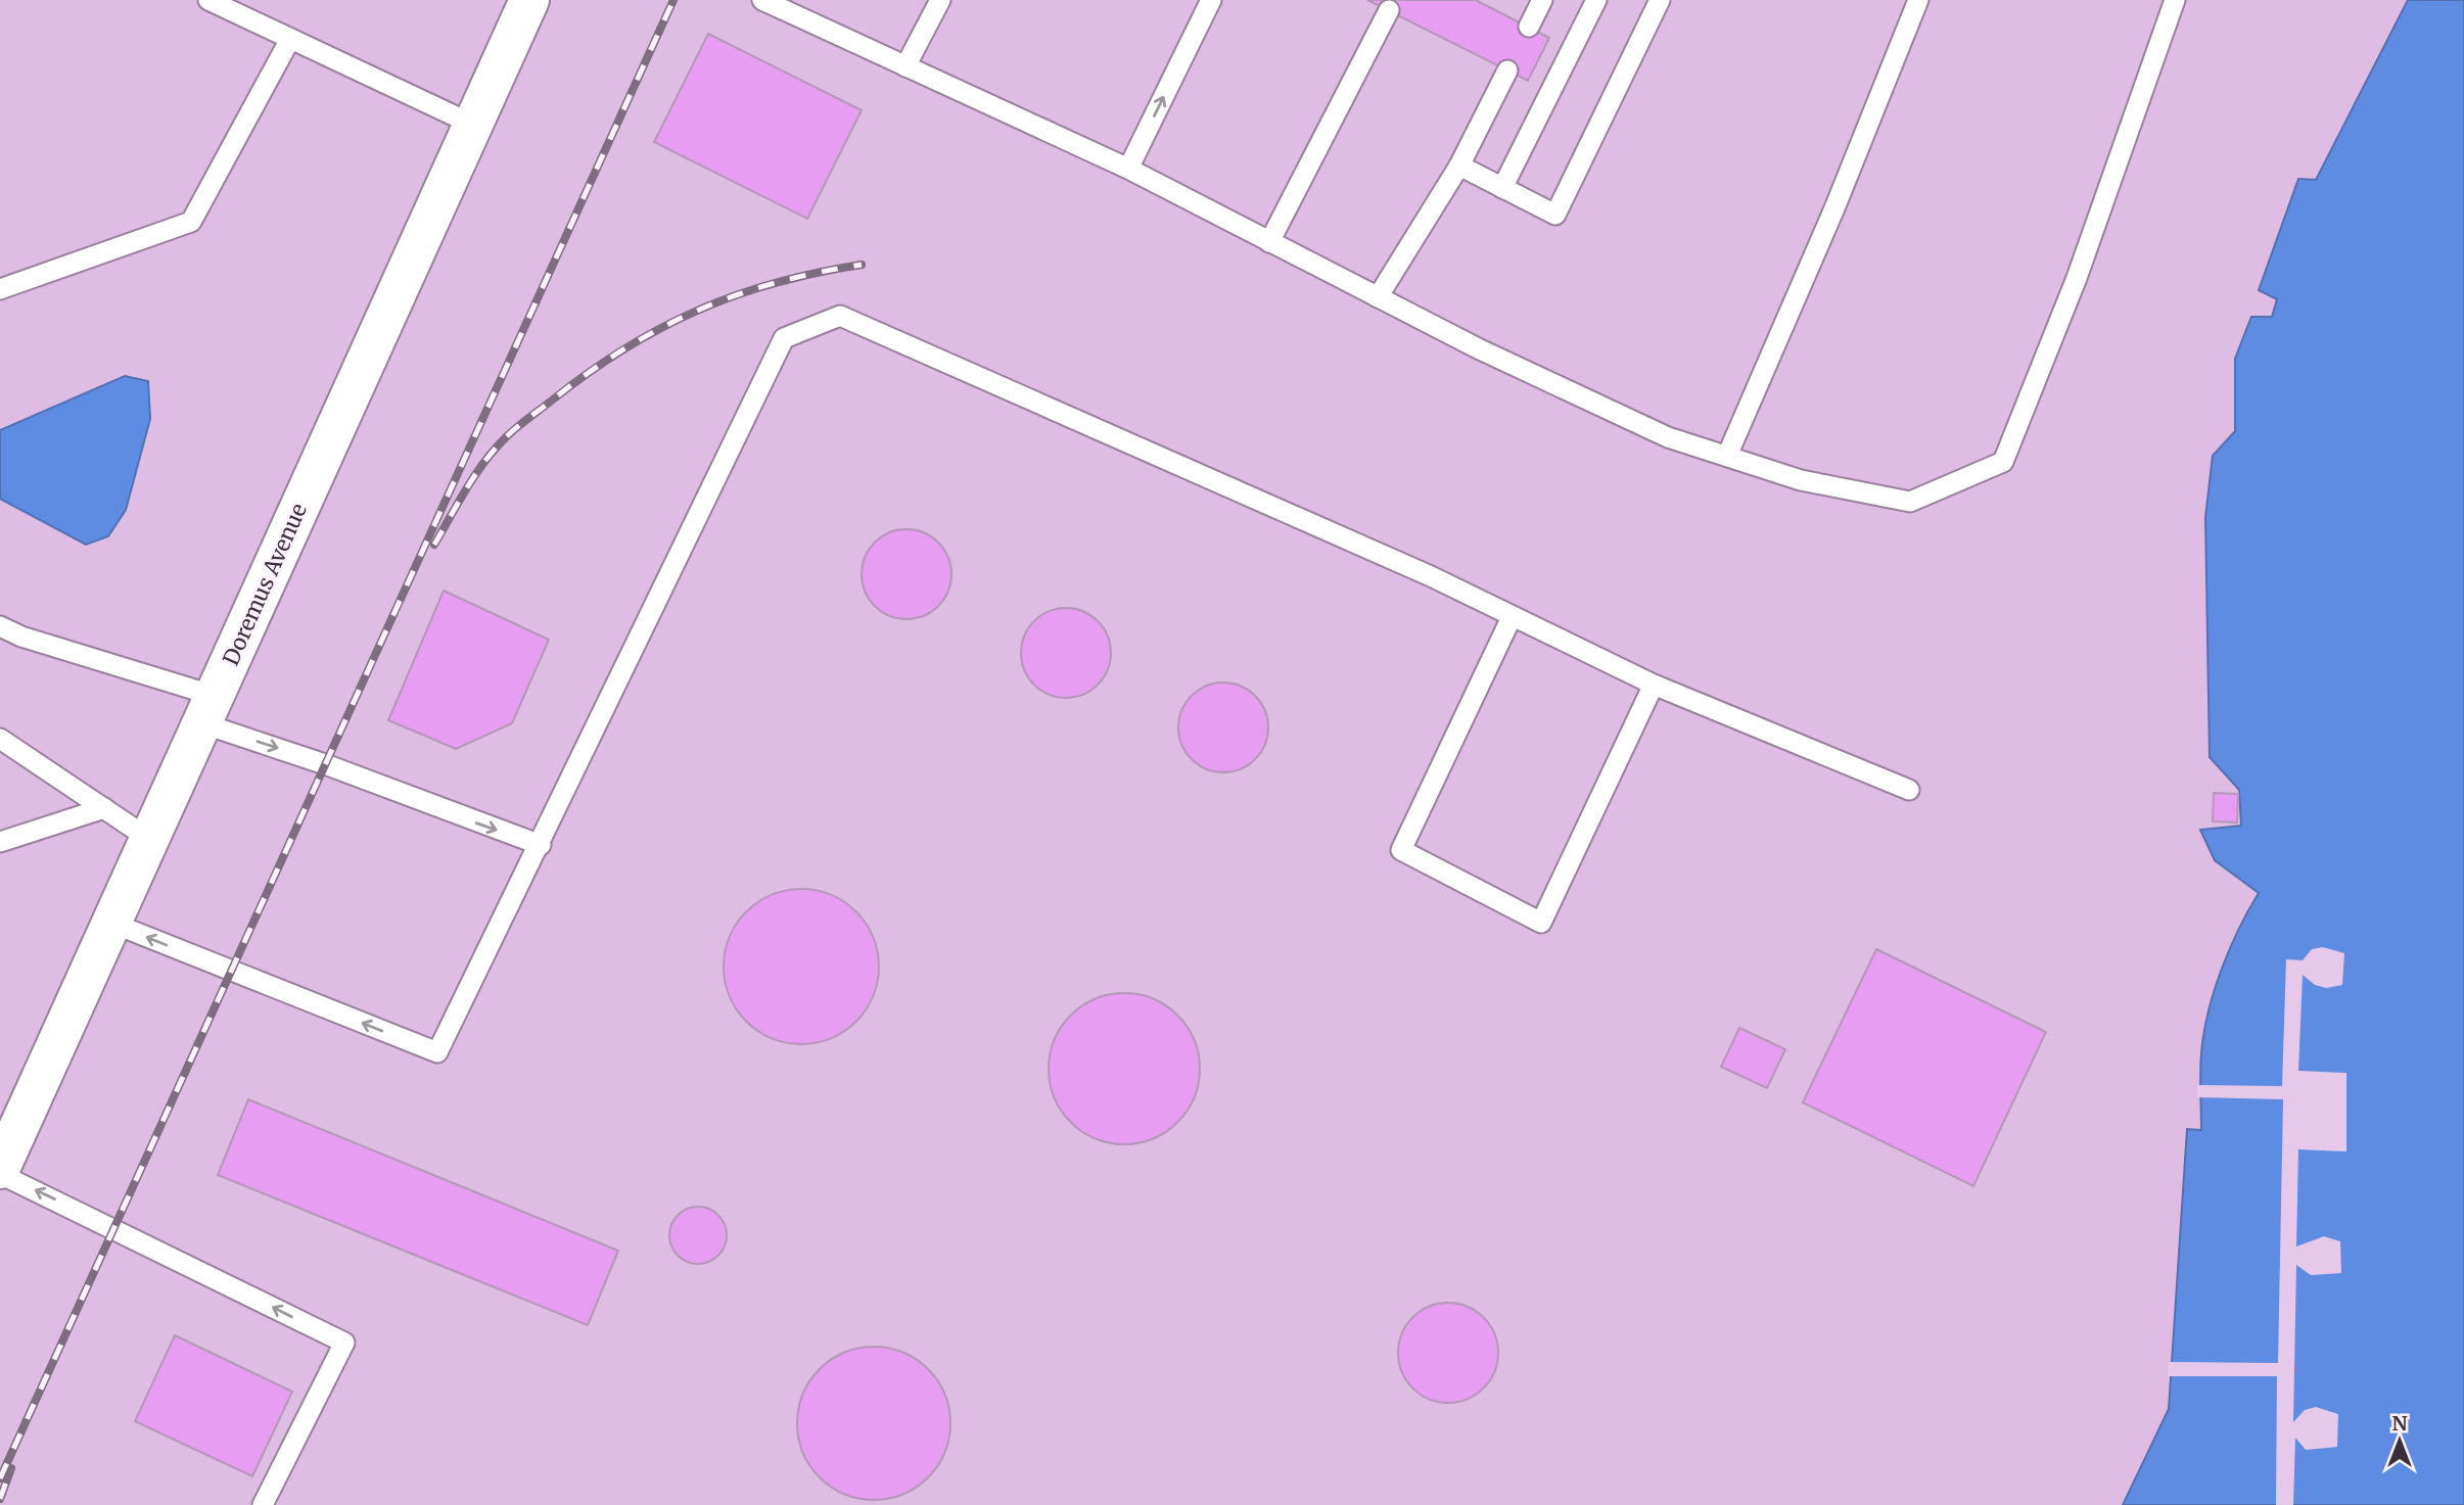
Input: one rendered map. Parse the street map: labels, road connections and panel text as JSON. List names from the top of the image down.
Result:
{
  "streets": {
    "main road": ["Doremus Avenue"]
  },
  "north": "top"
}
